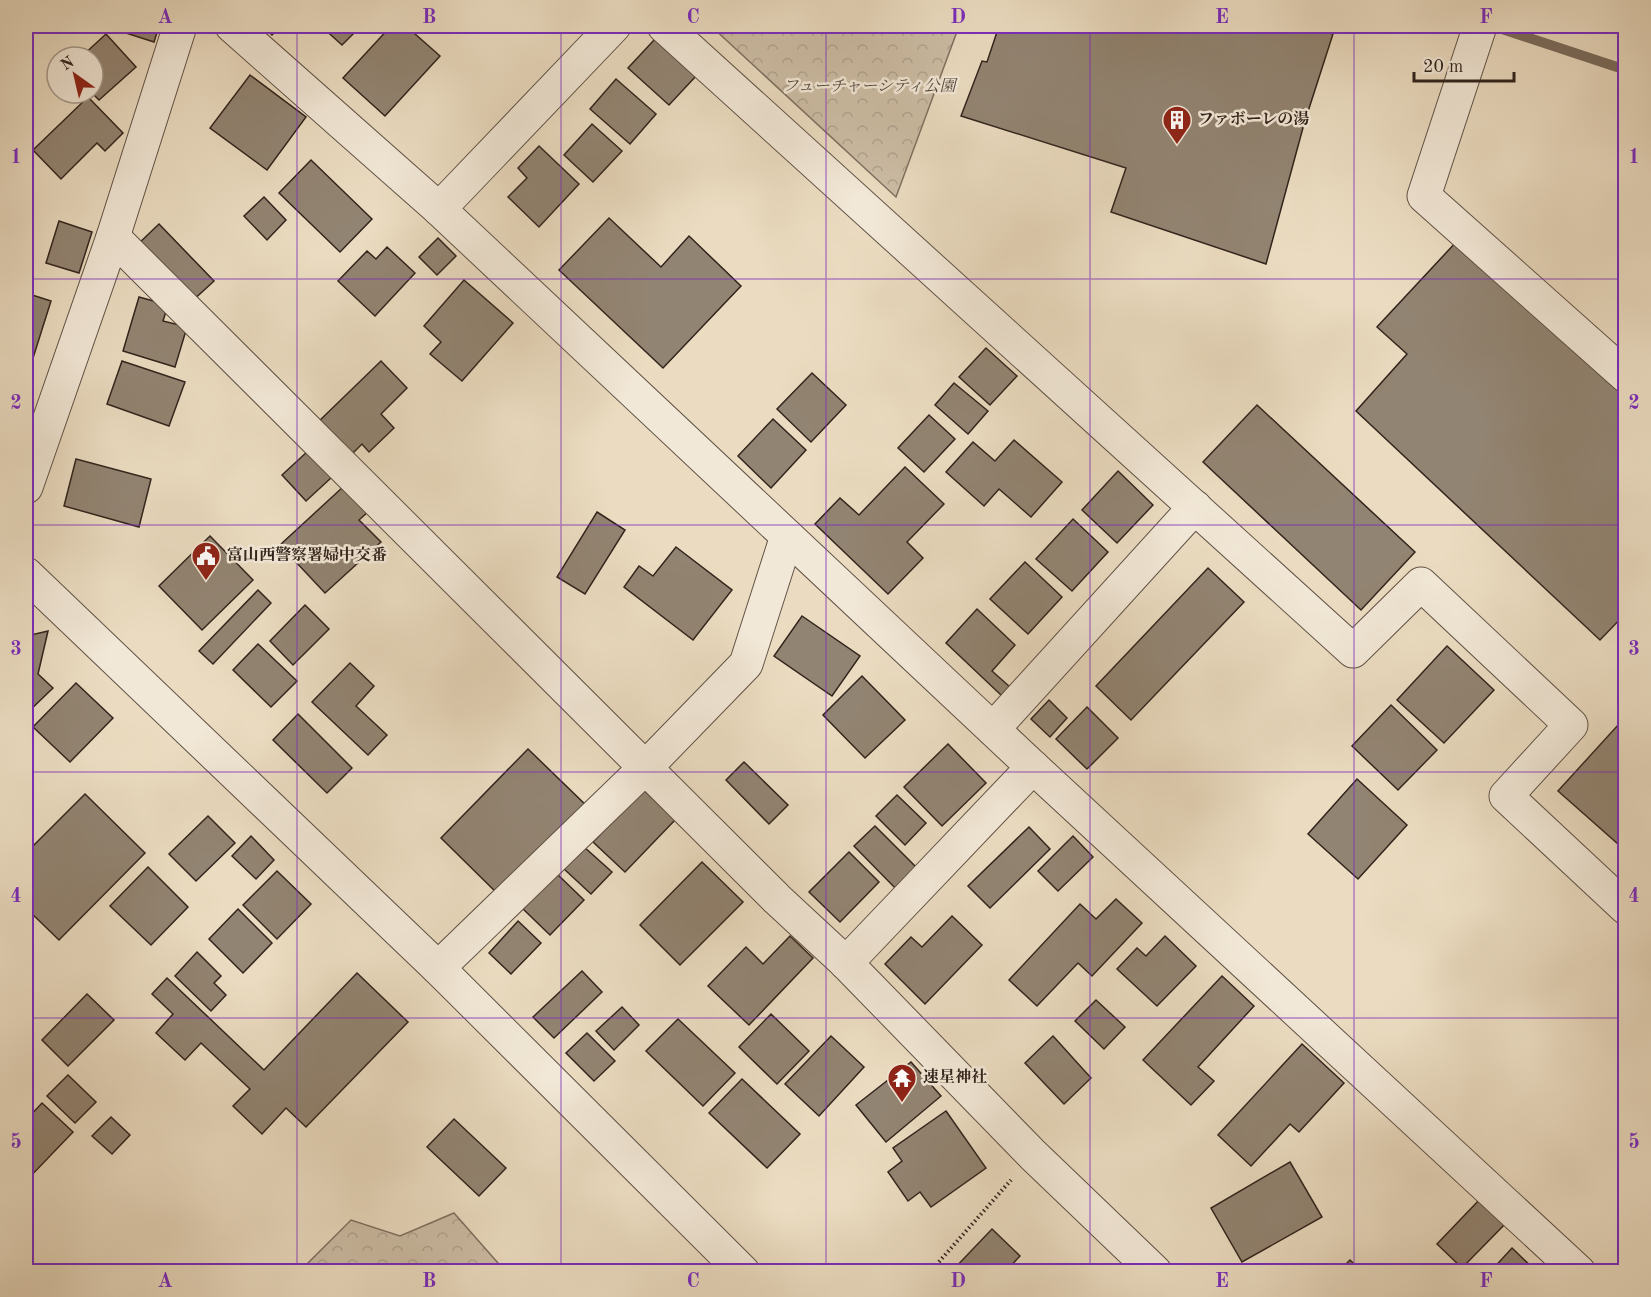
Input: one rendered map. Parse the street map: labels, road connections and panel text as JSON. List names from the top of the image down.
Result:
{
  "parks": ["フューチャーシティ公園"],
  "places": {
    "building": ["ファボーレの湯"],
    "public building": ["富山西警察署婦中交番"],
    "temple": ["速星神社"]
  },
  "scale_bar": "20 m",
  "north": "top left",
  "grid": {
    "columns": [
      "A",
      "B",
      "C",
      "D",
      "E",
      "F"
    ],
    "rows": [
      "1",
      "2",
      "3",
      "4",
      "5"
    ]
  }
}
